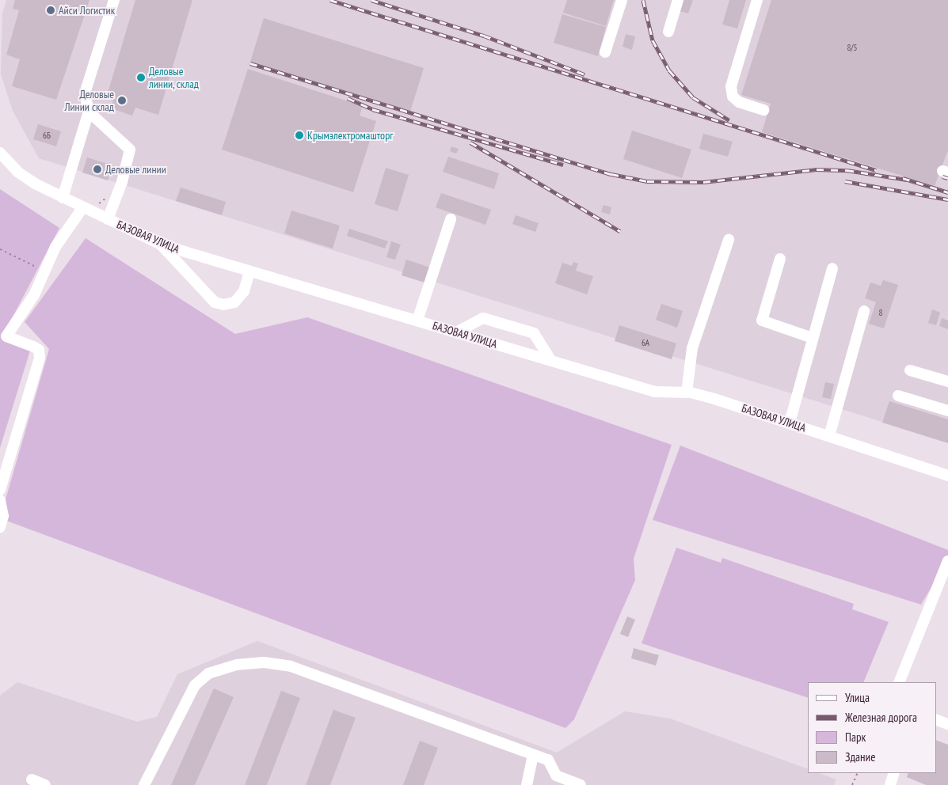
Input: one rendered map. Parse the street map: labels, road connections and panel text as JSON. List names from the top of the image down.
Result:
{
  "streets": {
    "street": ["БАЗОВАЯ УЛИЦА"]
  },
  "places": [
    "Айси Логистик",
    "Деловые линии, склад",
    "Деловые Линии склад",
    "Крымэлектромашторг",
    "Деловые линии"
  ],
  "house_numbers": [
    "8/5",
    "6Б",
    "8",
    "6А"
  ],
  "legend": [
    "Улица",
    "Железная дорога",
    "Парк",
    "Здание"
  ]
}
